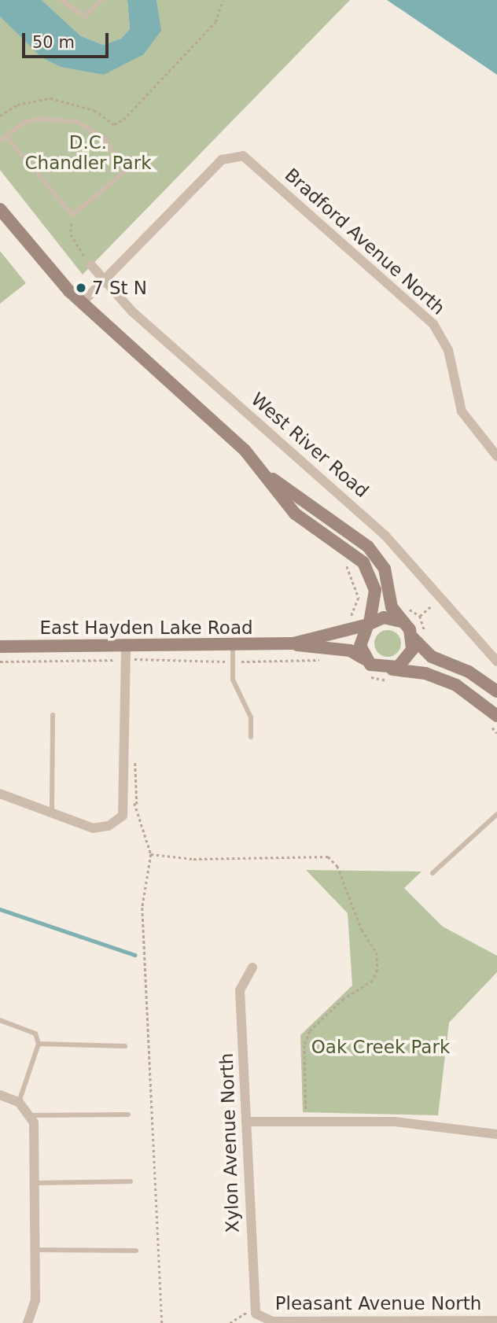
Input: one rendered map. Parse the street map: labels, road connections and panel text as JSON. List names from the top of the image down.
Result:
{
  "streets": {
    "main road": ["East Hayden Lake Road"],
    "street": [
      "Bradford Avenue North",
      "West River Road",
      "Xylon Avenue North",
      "Pleasant Avenue North"
    ]
  },
  "crossings": [
    ["Bradford Avenue North", "West River Road"],
    ["Xylon Avenue North", "Pleasant Avenue North"]
  ],
  "parks": ["D.C. Chandler Park", "Oak Creek Park"],
  "places": ["7 St N"],
  "scale_bar": "50 m"
}
